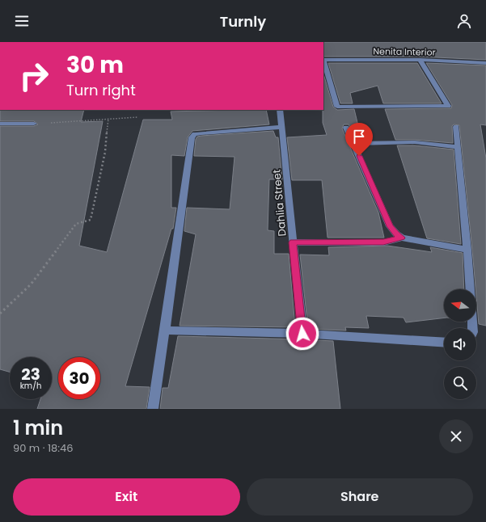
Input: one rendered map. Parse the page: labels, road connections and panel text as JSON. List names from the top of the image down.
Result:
{
  "streets": {
    "street": ["Nenita Interior", "Dahlia Street"]
  },
  "north": "left",
  "page": {
    "header": "Turnly",
    "turn": ["30 m", "Turn right"],
    "speed": "23 km/h",
    "limit": "30",
    "heading": ["1 min", "90 m · 18:46"],
    "buttons": ["Exit", "Share"]
  }
}
